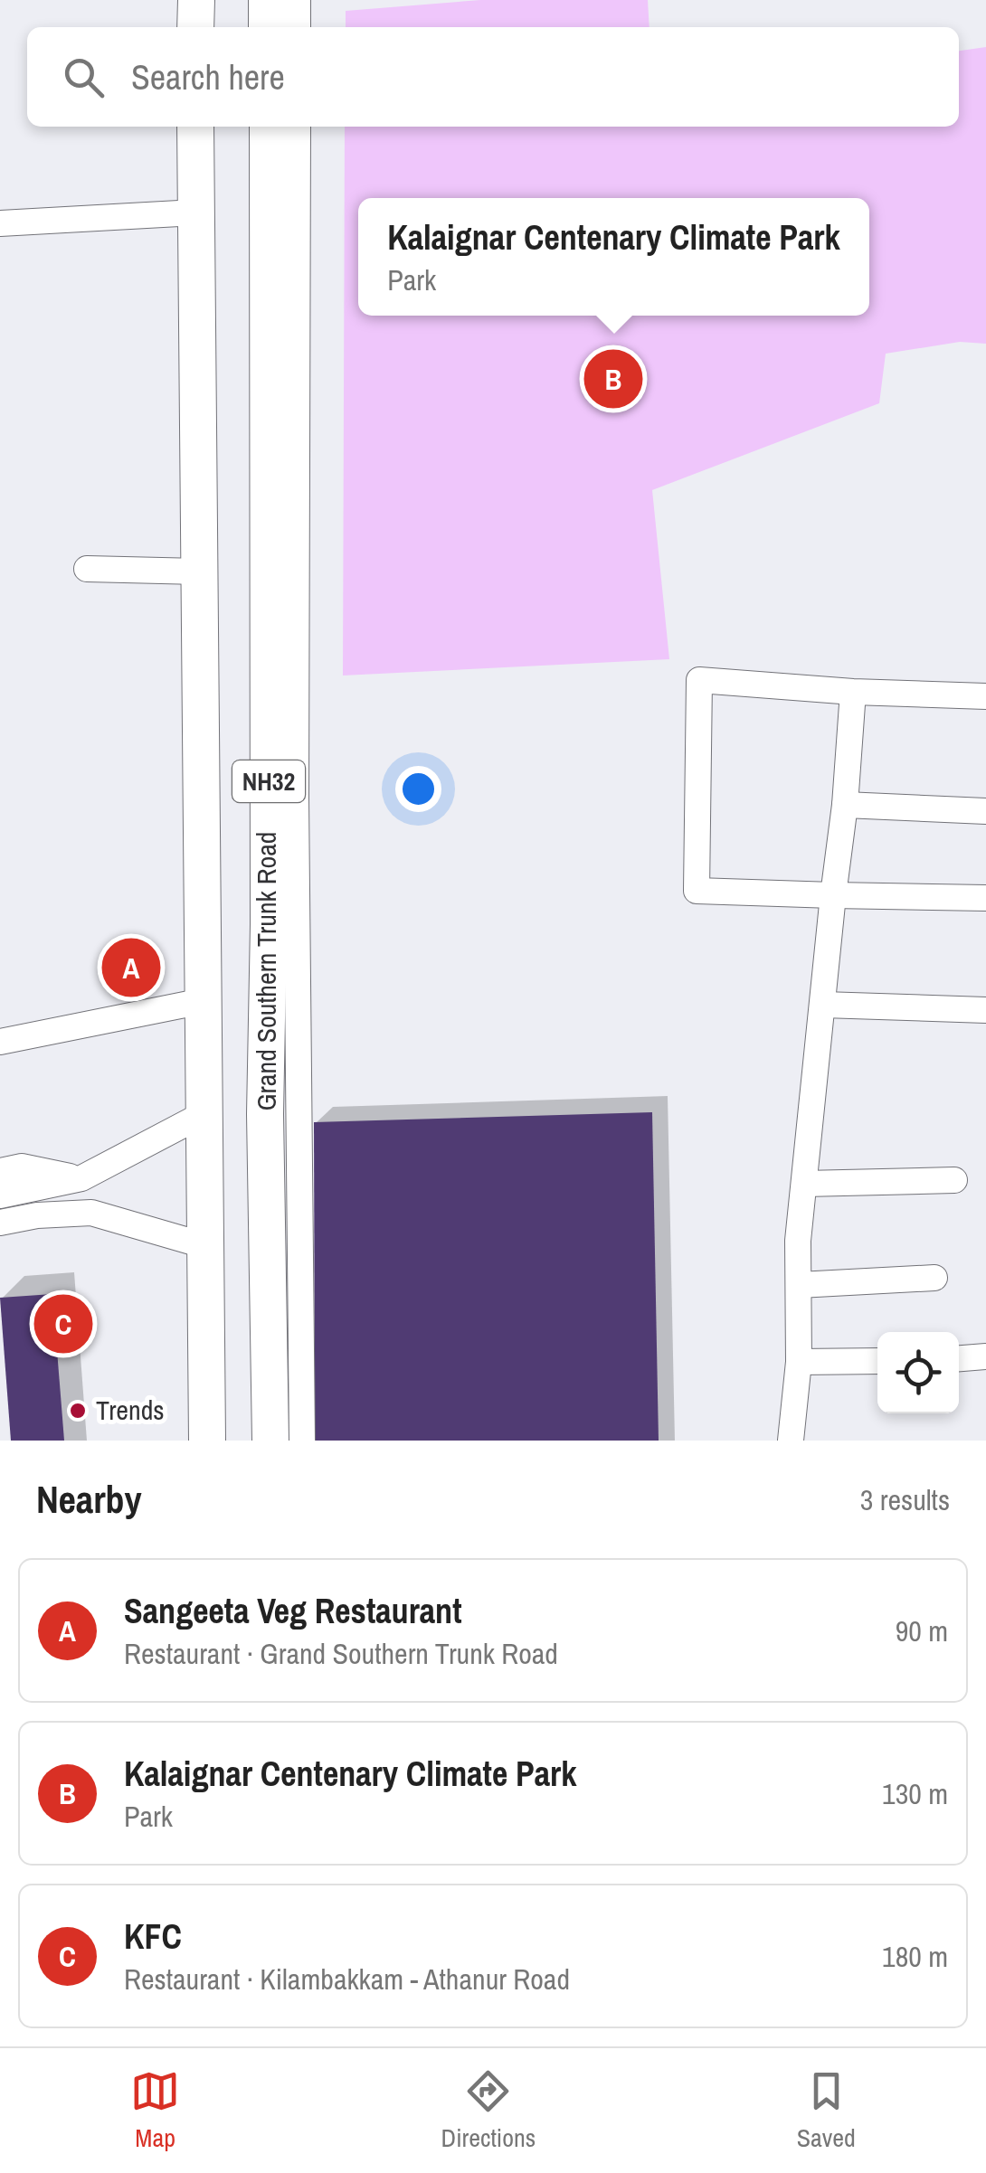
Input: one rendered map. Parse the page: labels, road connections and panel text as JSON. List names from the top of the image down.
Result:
{
  "streets": {
    "highway": ["NH32", "Grand Southern Trunk Road"]
  },
  "places": ["Trends"],
  "page": {
    "search": "Search here",
    "popup": ["Kalaignar Centenary Climate Park", "Park"],
    "pins": ["B", "A", "C"],
    "heading": ["Nearby", "3 results"],
    "list": [
      {
        "mark": "A",
        "name": "Sangeeta Veg Restaurant",
        "note": "Restaurant · Grand Southern Trunk Road",
        "value": "90 m"
      },
      {
        "mark": "B",
        "name": "Kalaignar Centenary Climate Park",
        "note": "Park",
        "value": "130 m"
      },
      {
        "mark": "C",
        "name": "KFC",
        "note": "Restaurant · Kilambakkam - Athanur Road",
        "value": "180 m"
      }
    ],
    "nav": ["Map", "Directions", "Saved"]
  }
}
